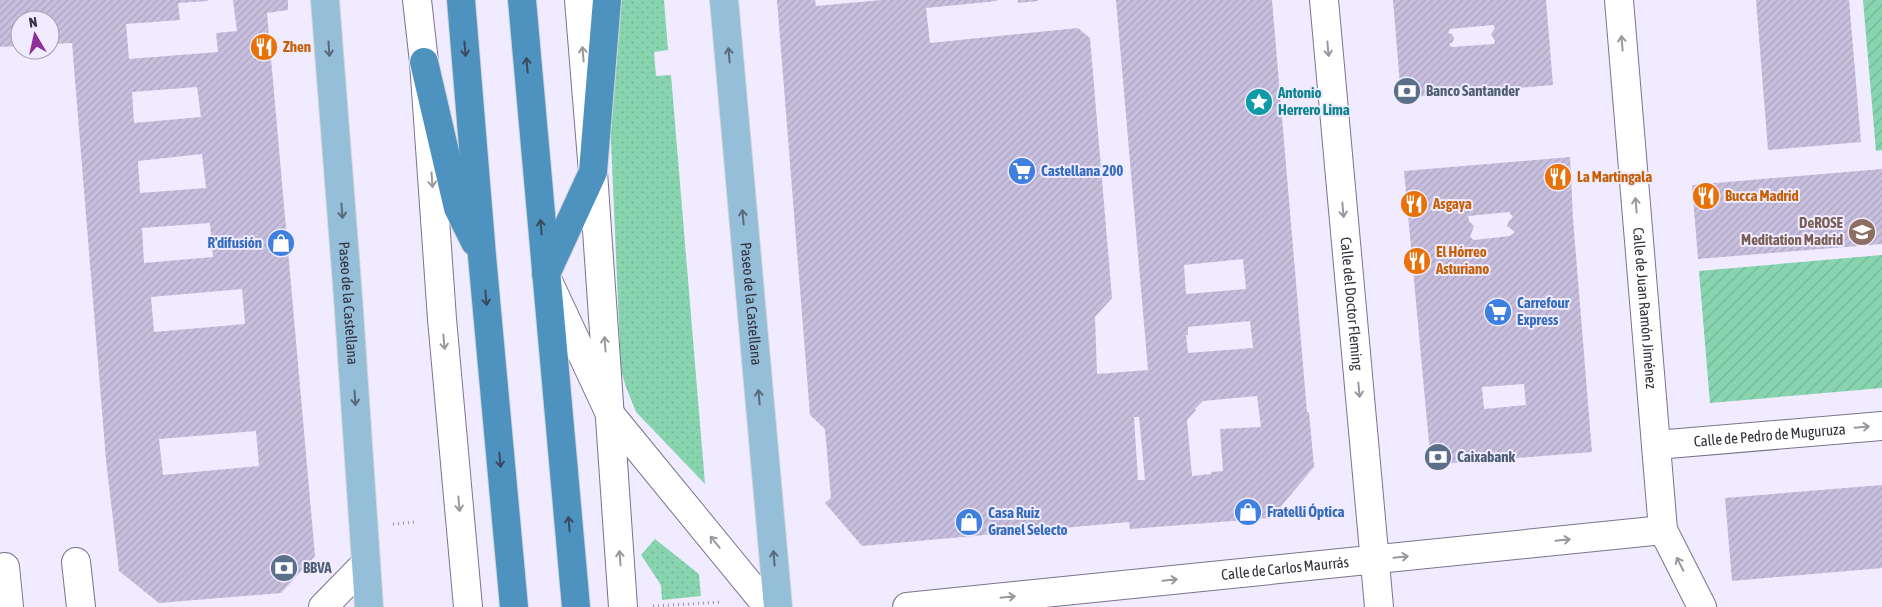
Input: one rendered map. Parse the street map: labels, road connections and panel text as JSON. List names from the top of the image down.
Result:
{
  "streets": {
    "main road": ["Paseo de la Castellana"],
    "street": [
      "Calle del Doctor Fleming",
      "Calle de Juan Ramón Jiménez",
      "Calle de Pedro de Muguruza",
      "Calle de Carlos Maurrás"
    ]
  },
  "crossings": [
    ["Calle del Doctor Fleming", "Calle de Carlos Maurrás"],
    ["Calle de Juan Ramón Jiménez", "Calle de Pedro de Muguruza"],
    ["Calle de Juan Ramón Jiménez", "Calle de Carlos Maurrás"]
  ],
  "one_way": [
    "Calle del Doctor Fleming",
    "Calle de Juan Ramón Jiménez",
    "Calle de Pedro de Muguruza",
    "Calle de Carlos Maurrás"
  ],
  "places": {
    "restaurant": [
      "Zhen",
      "La Martingala",
      "Bucca Madrid",
      "Asgaya",
      "El Hórreo Asturiano"
    ],
    "bank": ["Banco Santander", "Caixabank", "BBVA"],
    "place": ["Antonio Herrero Lima"],
    "supermarket": ["Castellana 200", "Carrefour Express"],
    "school or university": ["DeROSE Meditation Madrid"],
    "shop": ["R'difusión", "Fratelli Óptica", "Casa Ruiz Granel Selecto"]
  },
  "north": "top"
}
